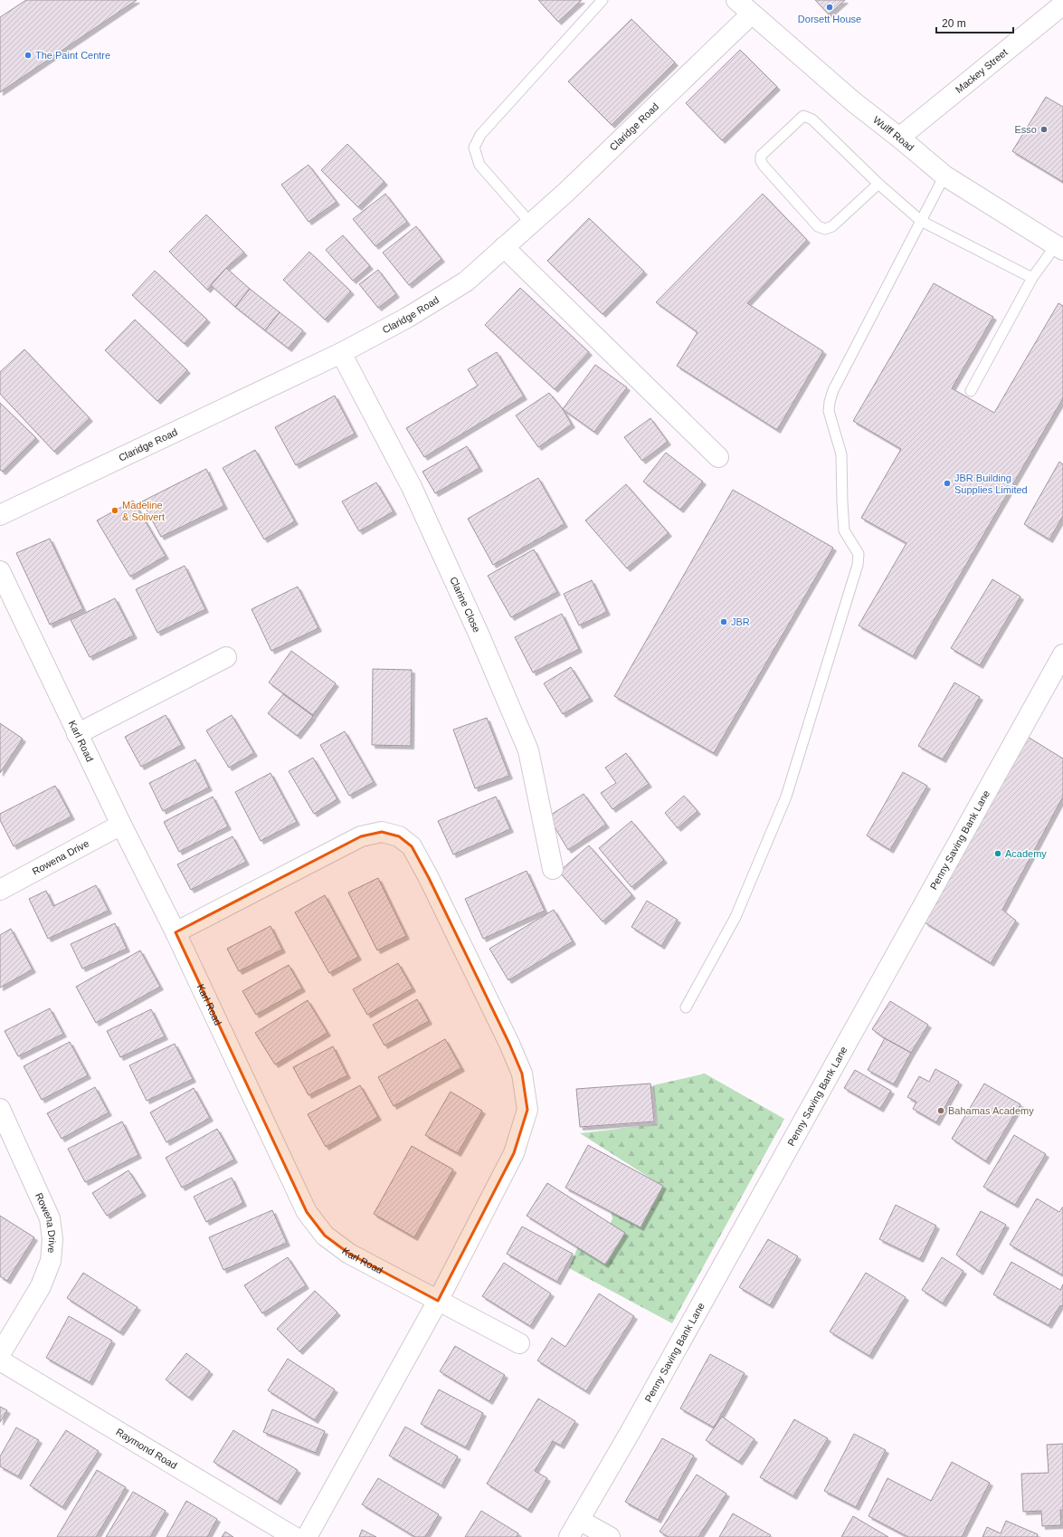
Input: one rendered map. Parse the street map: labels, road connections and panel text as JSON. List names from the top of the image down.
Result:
{
  "streets": {
    "street": [
      "Mackey Street",
      "Claridge Road",
      "Wulff Road",
      "Clarine Close",
      "Karl Road",
      "Penny Saving Bank Lane",
      "Rowena Drive",
      "Raymond Road"
    ]
  },
  "crossings": [
    ["Mackey Street", "Wulff Road"],
    ["Claridge Road", "Wulff Road"],
    ["Claridge Road", "Clarine Close"],
    ["Karl Road", "Rowena Drive"]
  ],
  "places": [
    "Dorsett House",
    "The Paint Centre",
    "Esso",
    "JBR Building Supplies Limited",
    "Madeline & Solivert",
    "JBR",
    "Academy",
    "Bahamas Academy"
  ],
  "scale_bar": "20 m"
}
